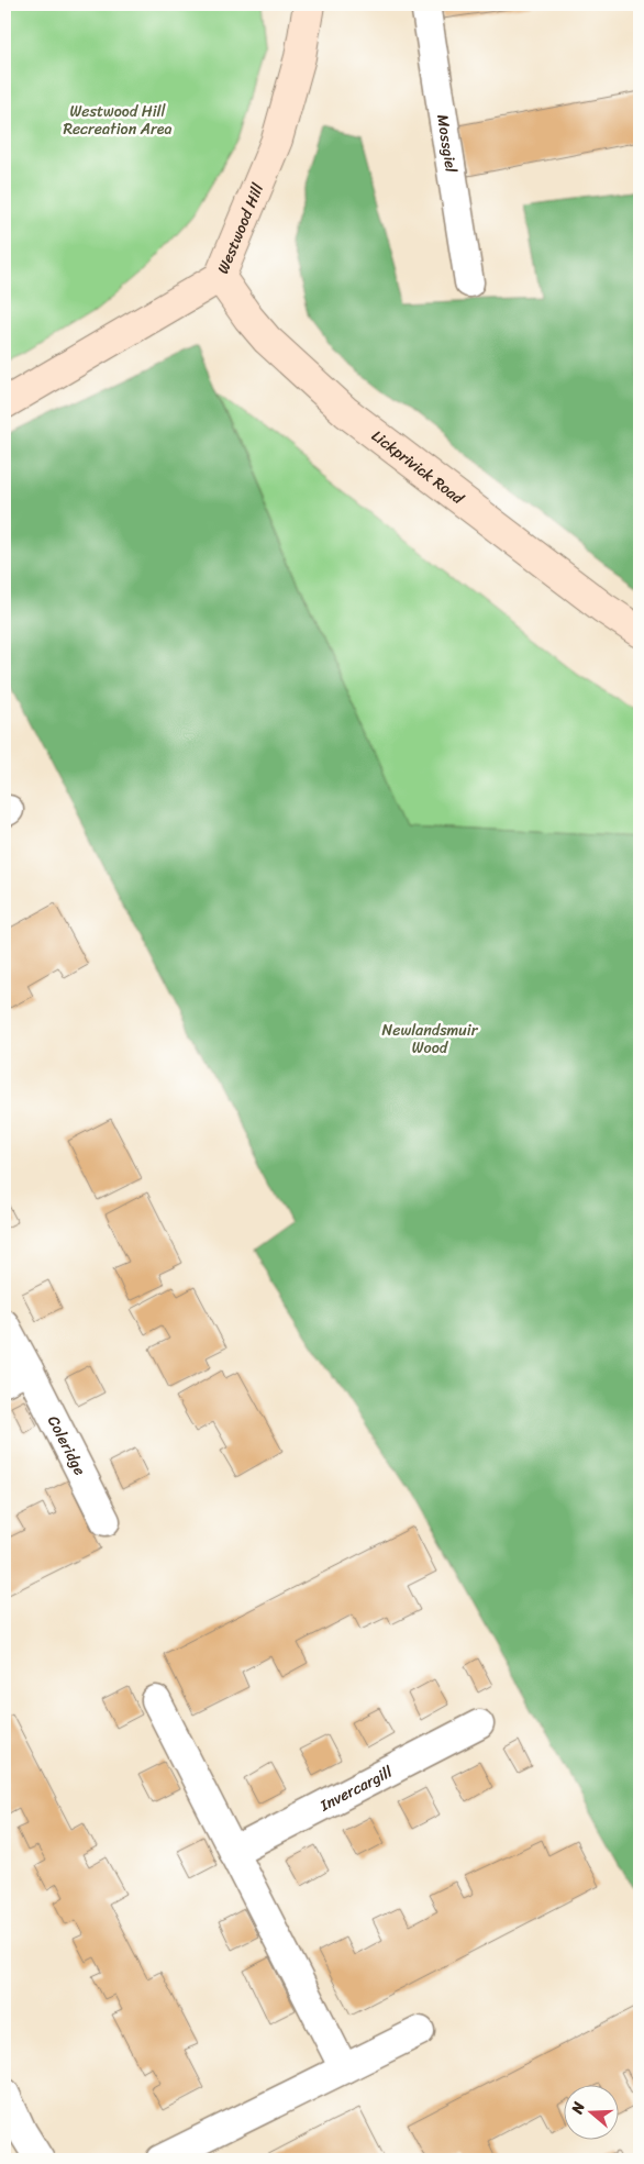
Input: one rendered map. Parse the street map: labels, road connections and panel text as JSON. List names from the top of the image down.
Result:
{
  "streets": {
    "street": [
      "Mossgiel",
      "Westwood Hill",
      "Lickprivick Road",
      "Coleridge",
      "Invercargill"
    ]
  },
  "crossings": [
    ["Westwood Hill", "Lickprivick Road"]
  ],
  "parks": ["Westwood Hill Recreation Area", "Newlandsmuir Wood"],
  "north": "left"
}
